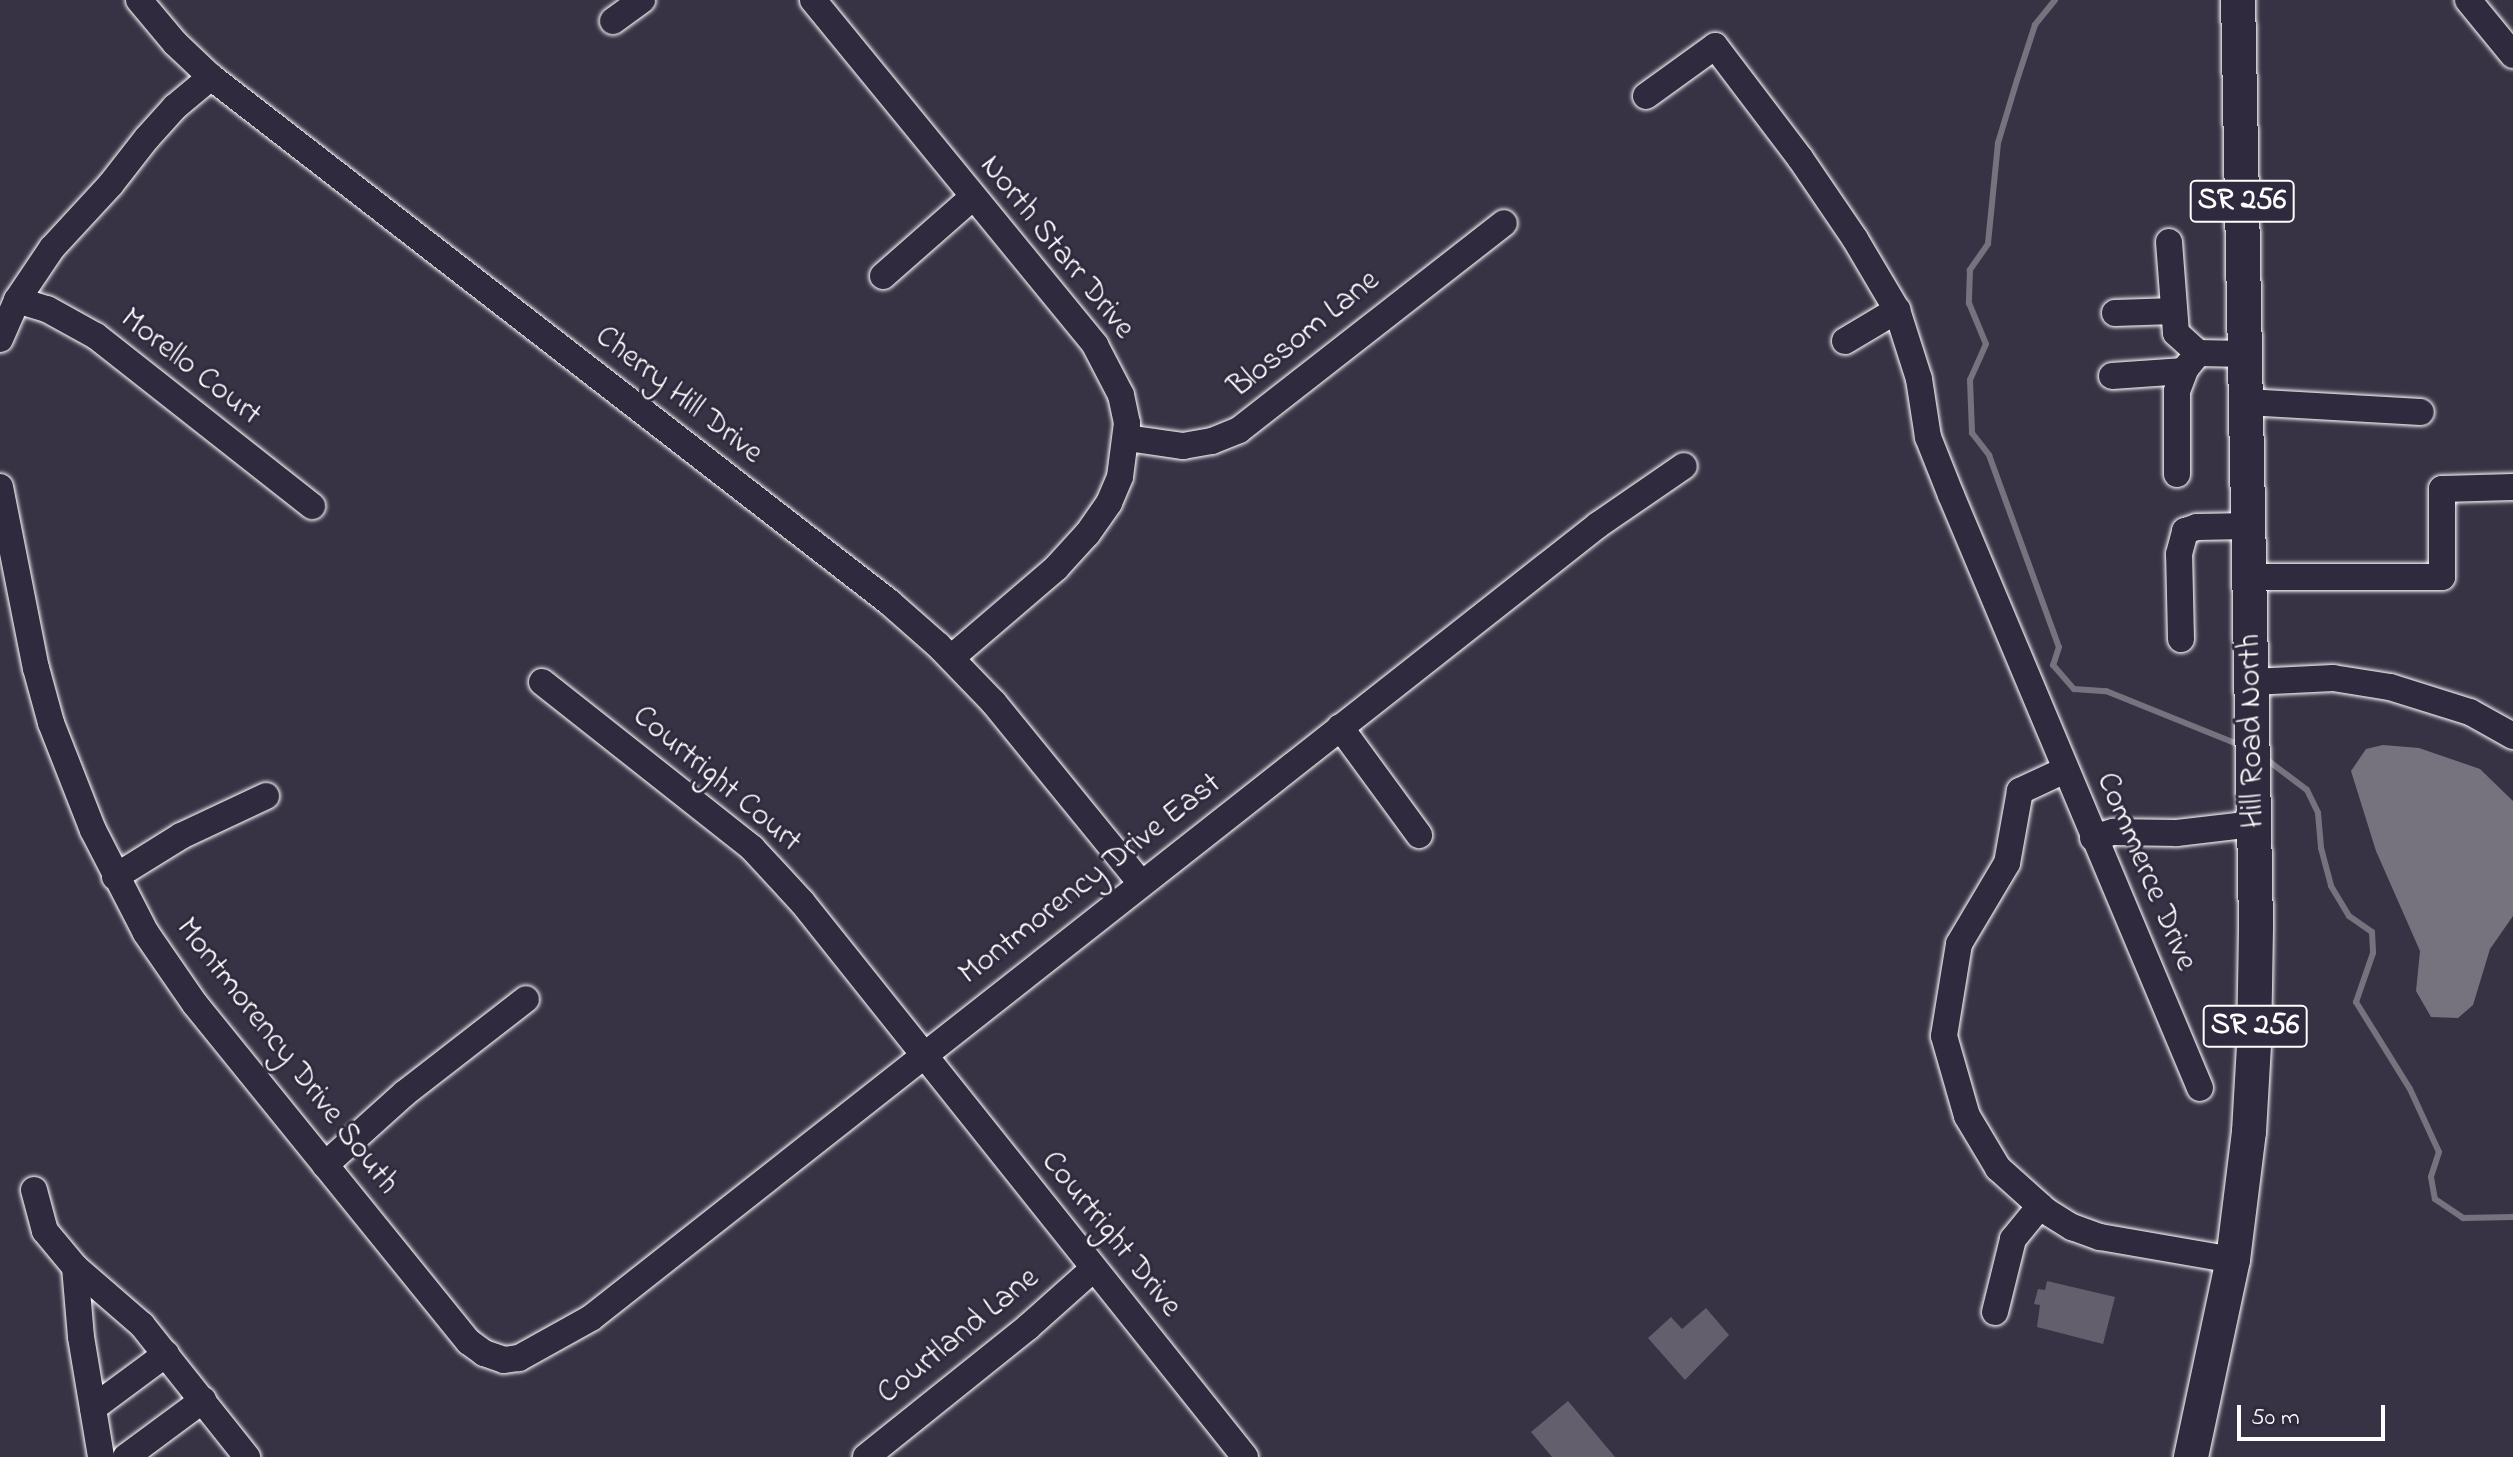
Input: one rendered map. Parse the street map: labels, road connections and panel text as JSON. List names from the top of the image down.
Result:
{
  "streets": {
    "main road": ["SR 256", "Hill Road North"],
    "street": [
      "North Starr Drive",
      "Blossom Lane",
      "Morello Court",
      "Cherry Hill Drive",
      "Courtright Court",
      "Commerce Drive",
      "Montmorency Drive East",
      "Montmorency Drive South",
      "Courtright Drive",
      "Courtland Lane"
    ]
  },
  "crossings": [
    ["North Starr Drive", "Blossom Lane"],
    ["North Starr Drive", "Cherry Hill Drive"],
    ["Cherry Hill Drive", "Montmorency Drive East"],
    ["Hill Road North", "Commerce Drive"],
    ["Courtright Court", "Montmorency Drive East"],
    ["Courtright Court", "Courtright Drive"],
    ["Montmorency Drive East", "Montmorency Drive South"],
    ["Montmorency Drive East", "Courtright Drive"],
    ["Courtright Drive", "Courtland Lane"]
  ],
  "scale_bar": "50 m"
}
